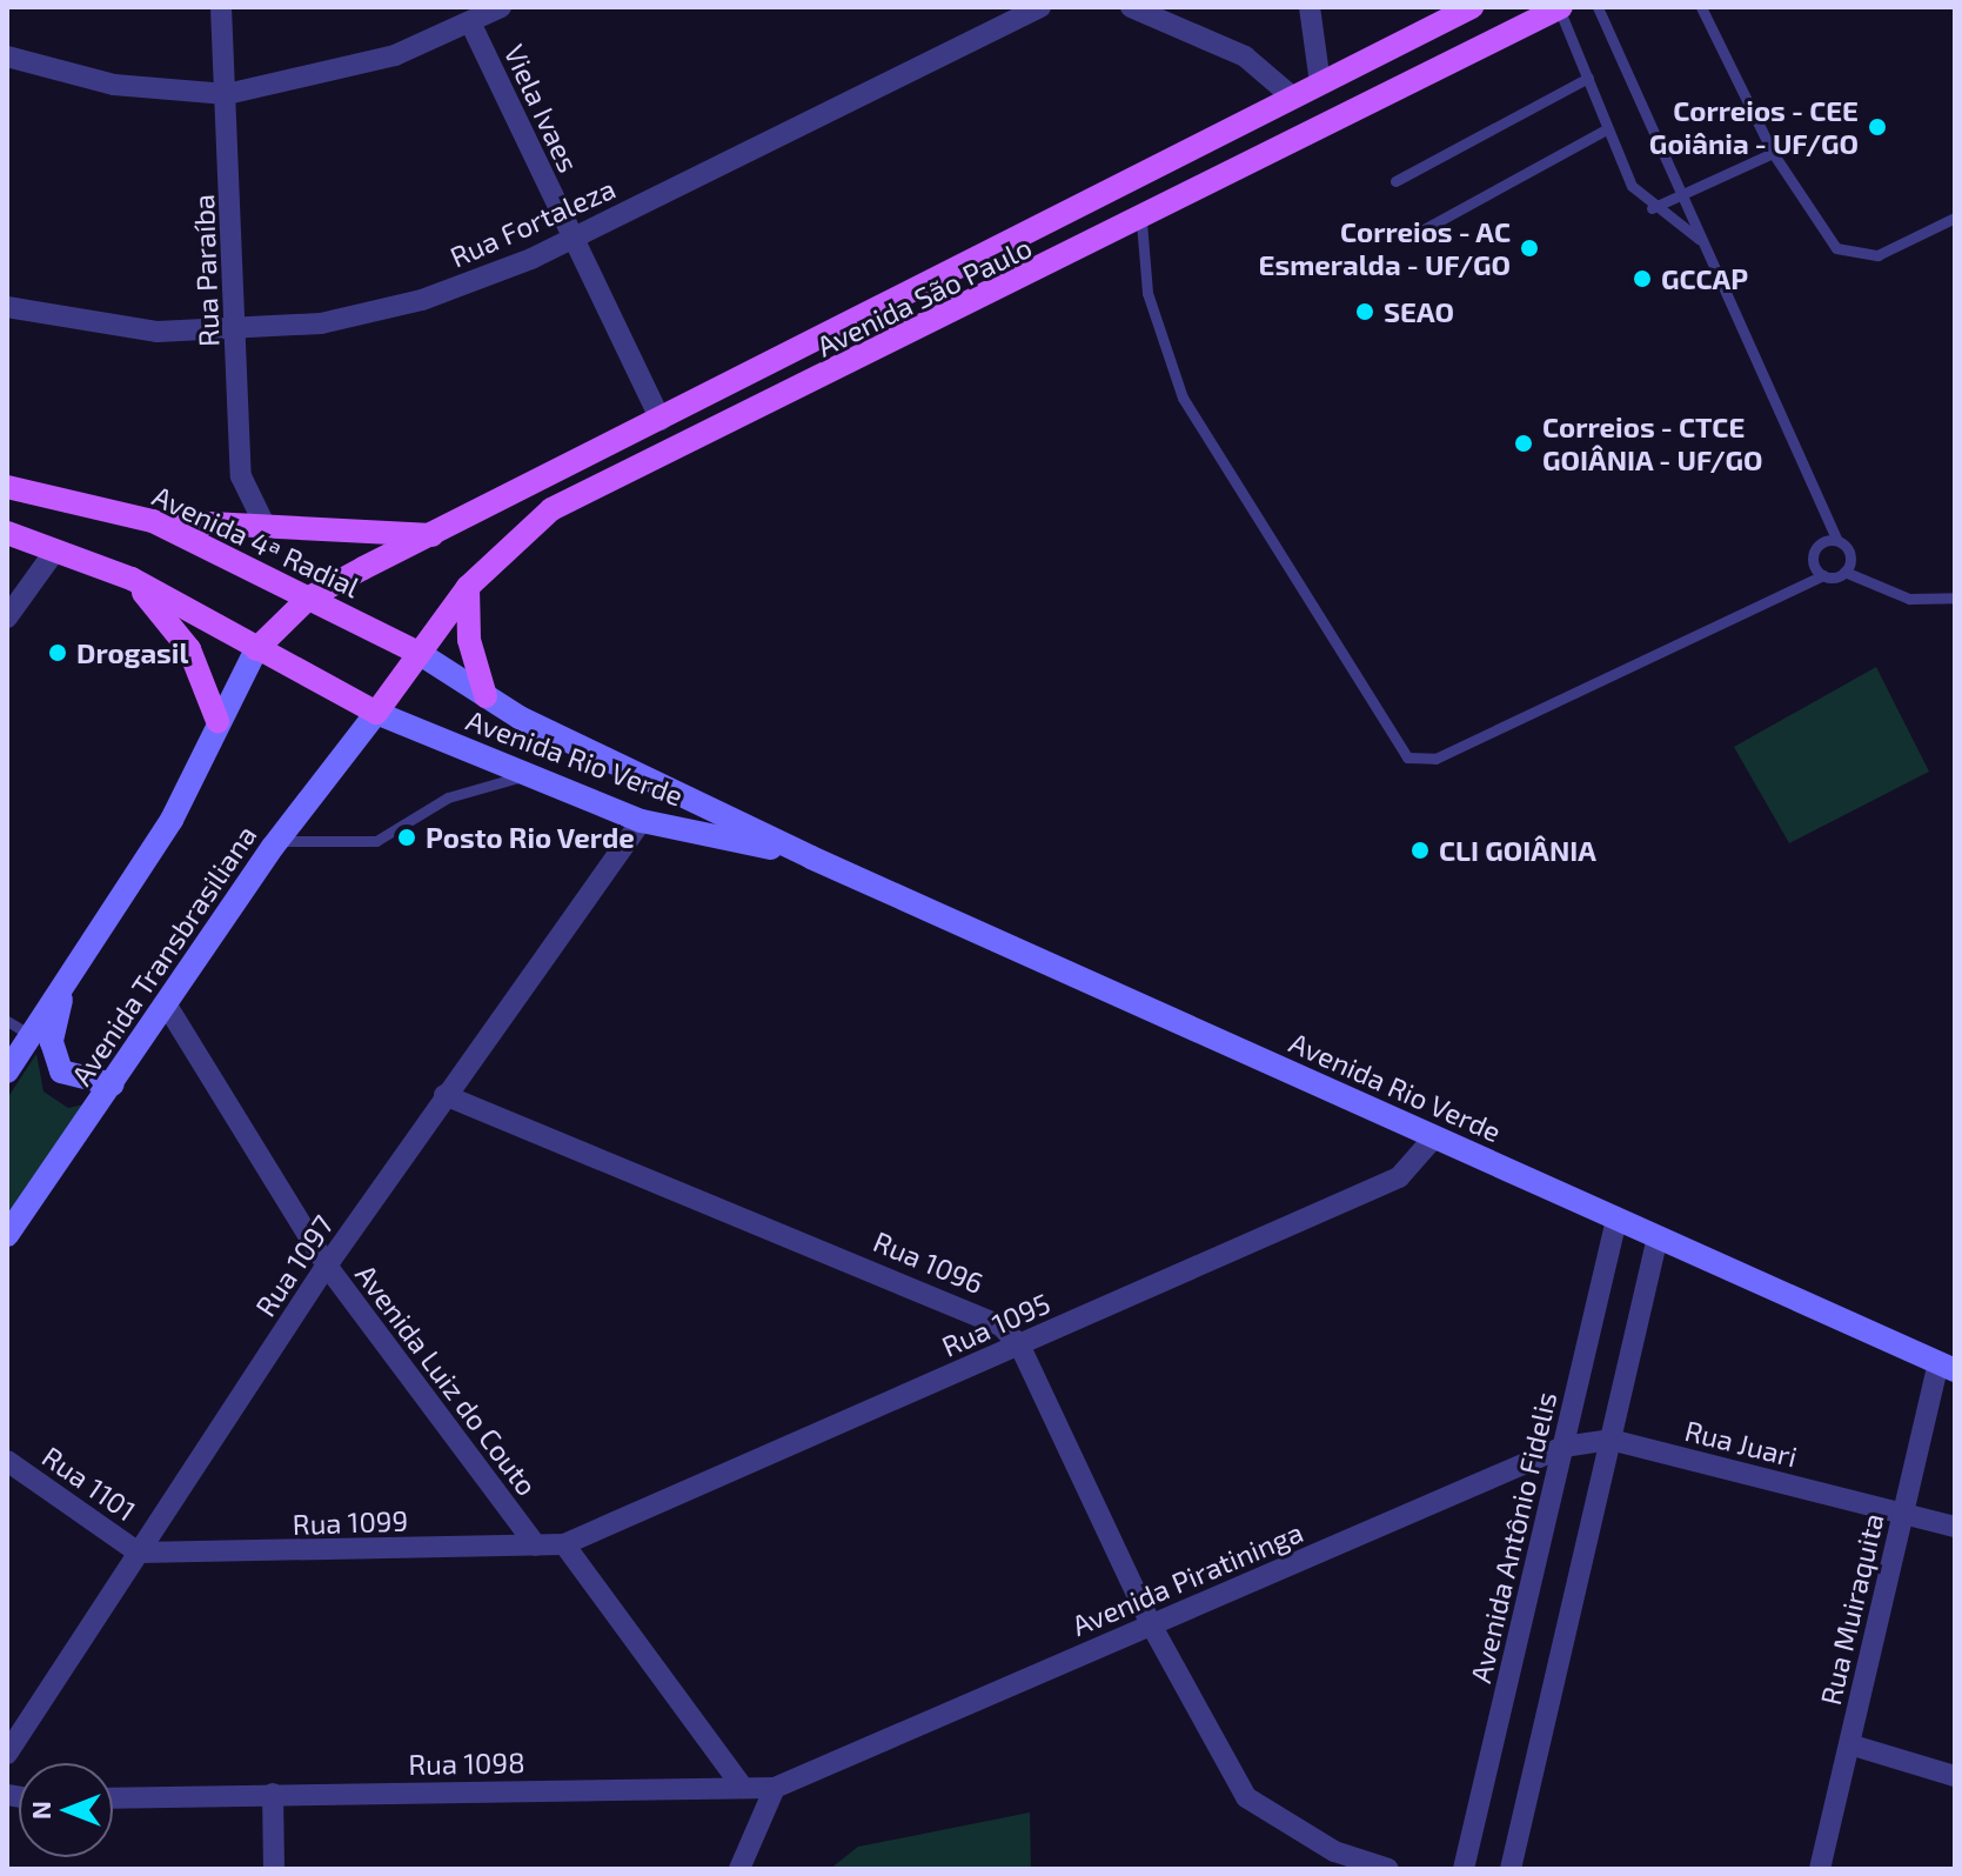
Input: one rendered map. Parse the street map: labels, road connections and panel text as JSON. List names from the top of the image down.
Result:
{
  "streets": {
    "main road": ["Avenida São Paulo", "Avenida 4ª Radial"],
    "street": [
      "Viela Ivaes",
      "Rua Fortaleza",
      "Rua Paraíba",
      "Avenida Rio Verde",
      "Avenida Transbrasiliana",
      "Rua 1096",
      "Rua 1097",
      "Rua 1095",
      "Avenida Luiz do Couto",
      "Rua Juari",
      "Rua 1101",
      "Rua 1099",
      "Avenida Antônio Fidelis",
      "Avenida Piratininga",
      "Rua Muiraquita",
      "Rua 1098"
    ]
  },
  "crossings": [
    ["Viela Ivaes", "Rua Fortaleza"],
    ["Viela Ivaes", "Avenida São Paulo"],
    ["Rua Fortaleza", "Rua Paraíba"],
    ["Avenida São Paulo", "Avenida 4ª Radial"],
    ["Avenida São Paulo", "Avenida Rio Verde"],
    ["Avenida São Paulo", "Avenida Transbrasiliana"],
    ["Avenida 4ª Radial", "Avenida Rio Verde"],
    ["Avenida Rio Verde", "Avenida Transbrasiliana"],
    ["Avenida Rio Verde", "Rua 1097"],
    ["Avenida Rio Verde", "Rua 1095"],
    ["Avenida Rio Verde", "Avenida Antônio Fidelis"],
    ["Avenida Rio Verde", "Rua Muiraquita"],
    ["Avenida Transbrasiliana", "Avenida Luiz do Couto"],
    ["Rua 1096", "Rua 1097"],
    ["Rua 1096", "Rua 1095"],
    ["Rua 1096", "Avenida Piratininga"],
    ["Rua 1097", "Avenida Luiz do Couto"],
    ["Rua 1097", "Rua 1101"],
    ["Rua 1097", "Rua 1099"],
    ["Rua 1095", "Rua 1099"],
    ["Avenida Luiz do Couto", "Rua 1099"],
    ["Rua Juari", "Avenida Antônio Fidelis"],
    ["Rua Juari", "Avenida Piratininga"],
    ["Rua Juari", "Rua Muiraquita"],
    ["Rua 1101", "Rua 1099"],
    ["Avenida Antônio Fidelis", "Avenida Piratininga"],
    ["Avenida Piratininga", "Rua 1098"]
  ],
  "places": [
    "Correios - CEE Goiânia - UF/GO",
    "Correios - AC Esmeralda - UF/GO",
    "GCCAP",
    "SEAO",
    "Correios - CTCE GOIÂNIA - UF/GO",
    "Drogasil",
    "Posto Rio Verde",
    "CLI GOIÂNIA"
  ],
  "north": "left"
}
